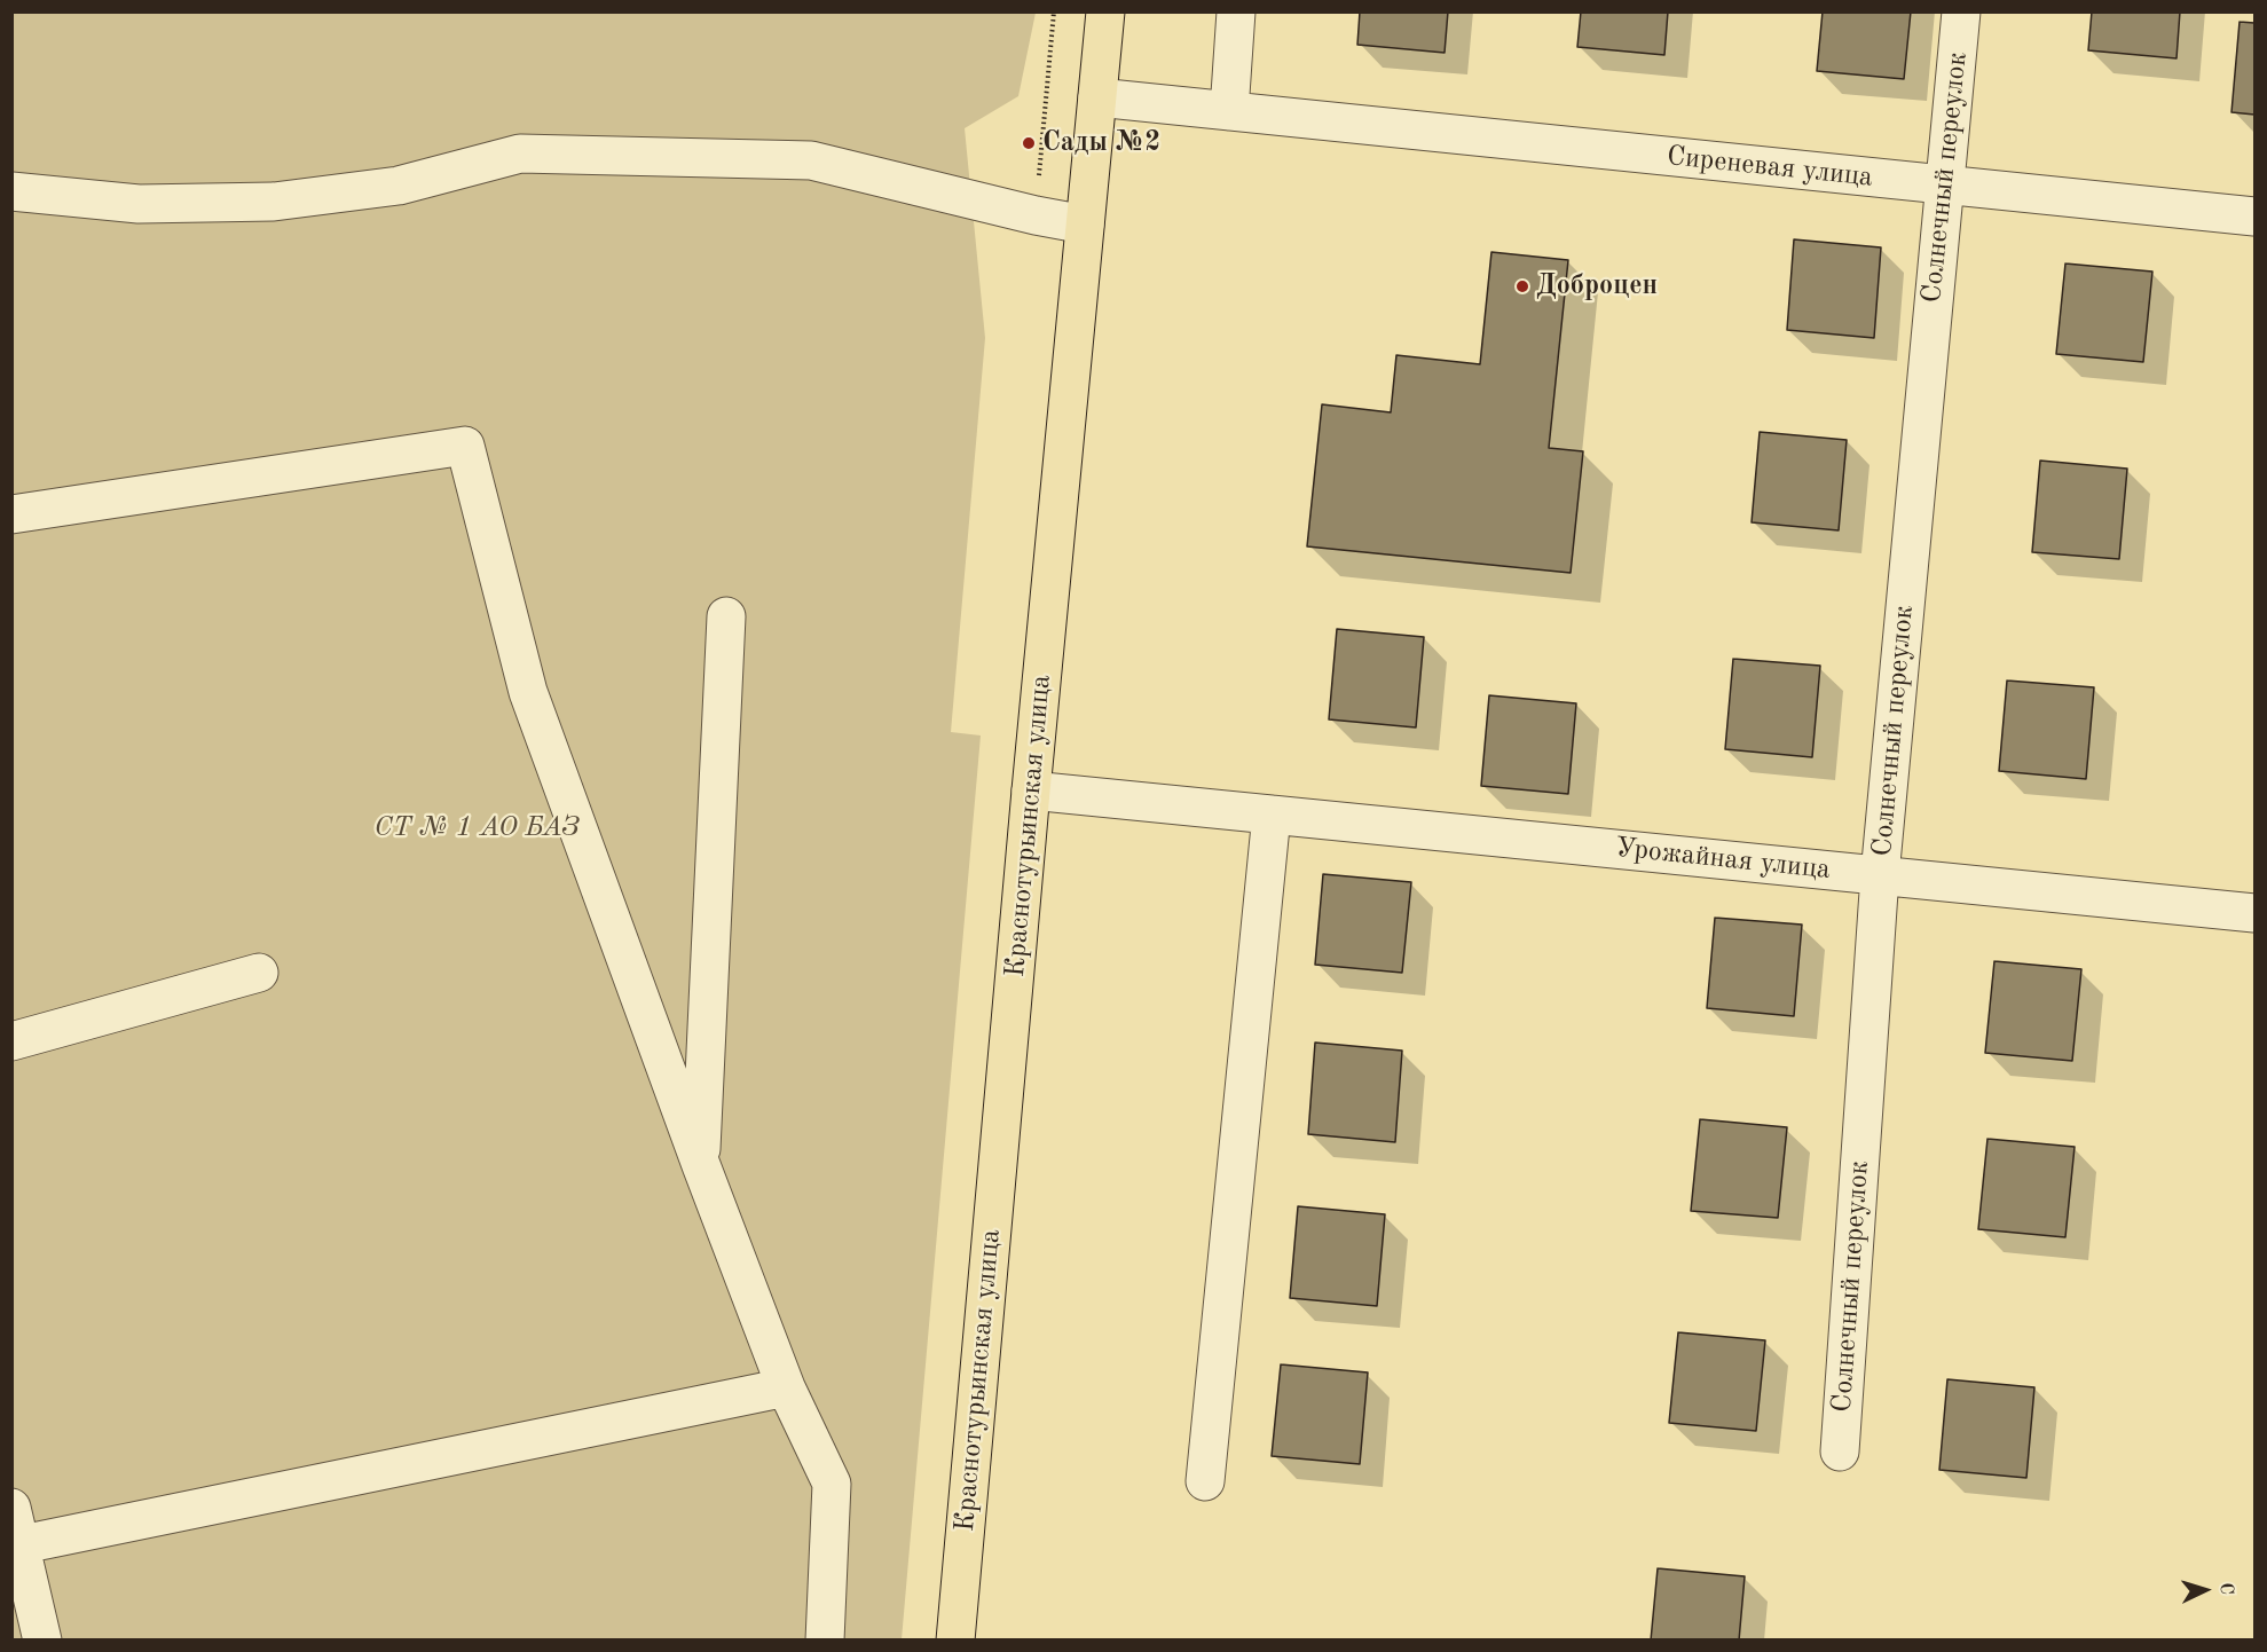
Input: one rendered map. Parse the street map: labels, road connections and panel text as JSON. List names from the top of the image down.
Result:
{
  "streets": {
    "main road": ["Краснотурьинская улица"],
    "street": ["Сиреневая улица", "Солнечный переулок", "Урожайная улица"]
  },
  "crossings": [
    ["Сиреневая улица", "Солнечный переулок"],
    ["Сиреневая улица", "Краснотурьинская улица"],
    ["Солнечный переулок", "Урожайная улица"],
    ["Краснотурьинская улица", "Урожайная улица"]
  ],
  "parks": ["СТ № 1 АО БАЗ"],
  "places": ["Сады №2", "Доброцен"],
  "north": "right"
}
